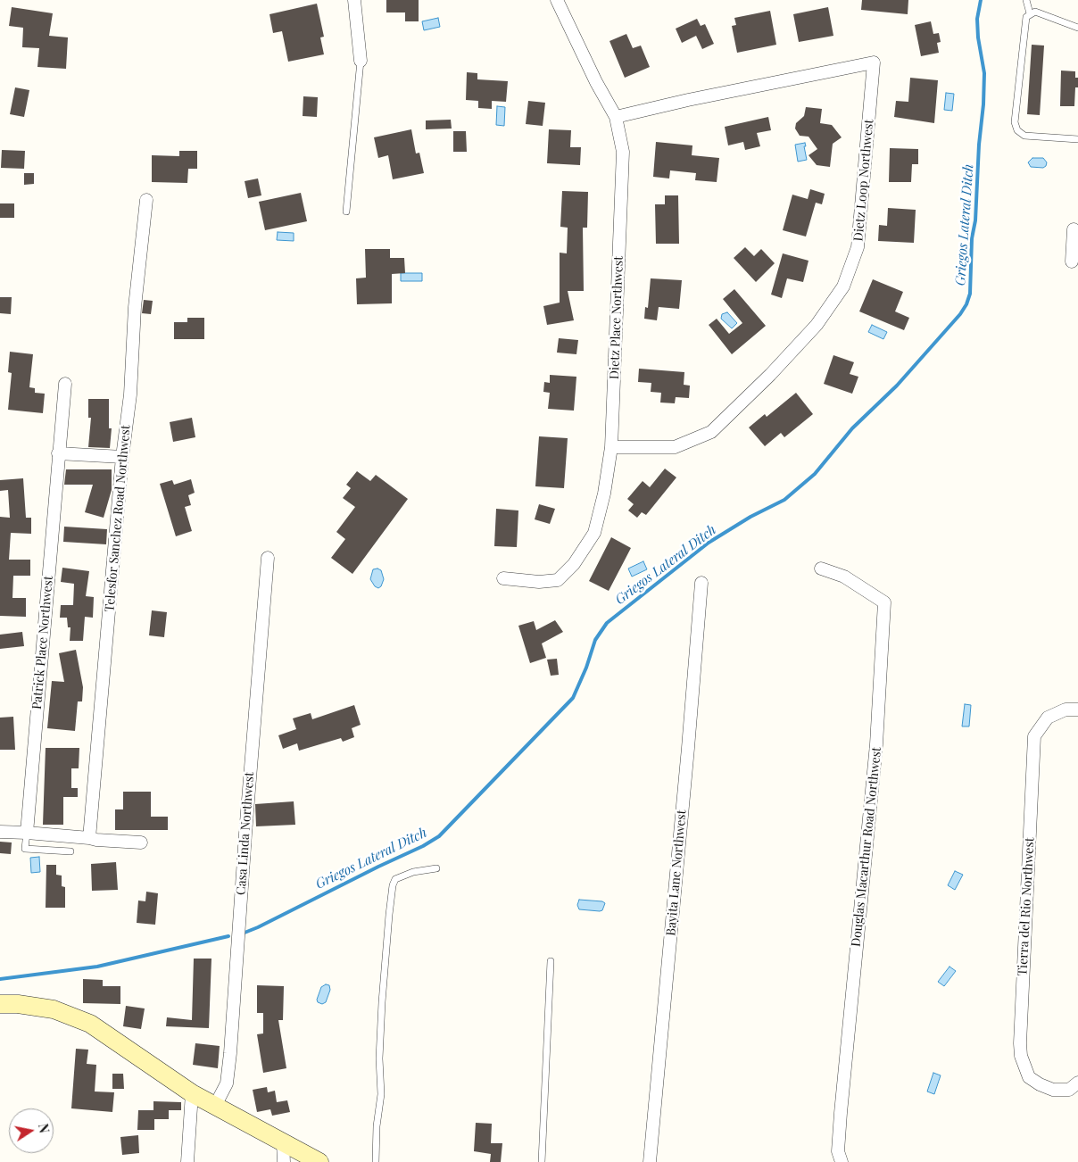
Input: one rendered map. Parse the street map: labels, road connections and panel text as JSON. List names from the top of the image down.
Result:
{
  "streets": {
    "street": [
      "Dietz Loop Northwest",
      "Dietz Place Northwest",
      "Telesfor Sanchez Road Northwest",
      "Patrick Place Northwest",
      "Casa Linda Northwest",
      "Douglas Macarthur Road Northwest",
      "Bayita Lane Northwest",
      "Tierra del Rio Northwest"
    ]
  },
  "crossings": [
    ["Dietz Loop Northwest", "Dietz Place Northwest"]
  ],
  "water": ["Griegos Lateral Ditch"],
  "north": "right"
}
